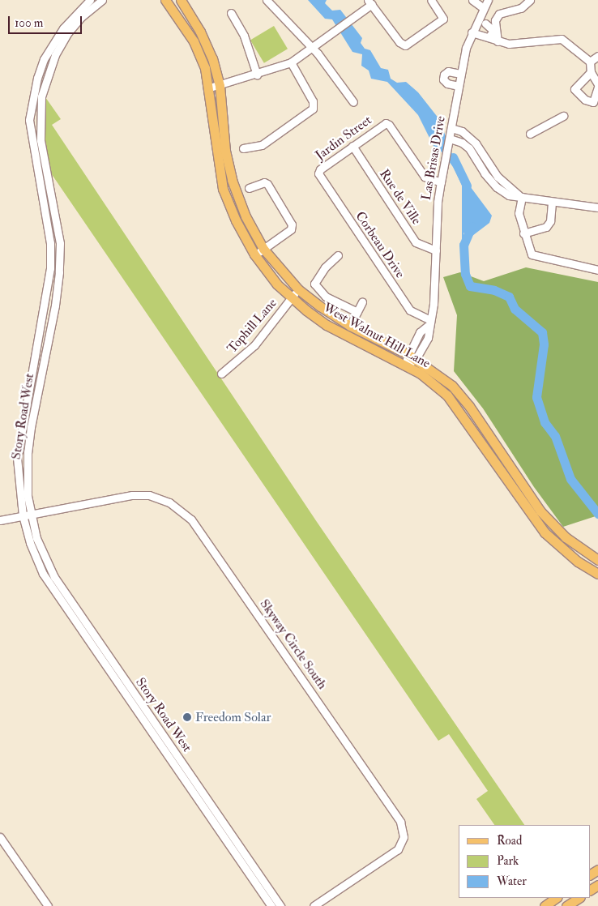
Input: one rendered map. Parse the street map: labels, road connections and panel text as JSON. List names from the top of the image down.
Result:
{
  "streets": {
    "main road": ["West Walnut Hill Lane"],
    "street": [
      "Jardin Street",
      "Las Brisas Drive",
      "Rue de Ville",
      "Corbeau Drive",
      "Tophill Lane",
      "Story Road West",
      "Skyway Circle South"
    ]
  },
  "crossings": [
    ["Jardin Street", "Las Brisas Drive"],
    ["Jardin Street", "Rue de Ville"],
    ["Jardin Street", "Corbeau Drive"],
    ["Las Brisas Drive", "Rue de Ville"],
    ["Las Brisas Drive", "Corbeau Drive"],
    ["Las Brisas Drive", "West Walnut Hill Lane"],
    ["Tophill Lane", "West Walnut Hill Lane"],
    ["Story Road West", "Skyway Circle South"]
  ],
  "places": ["Freedom Solar"],
  "legend": ["Road", "Park", "Water"],
  "scale_bar": "100 m"
}
